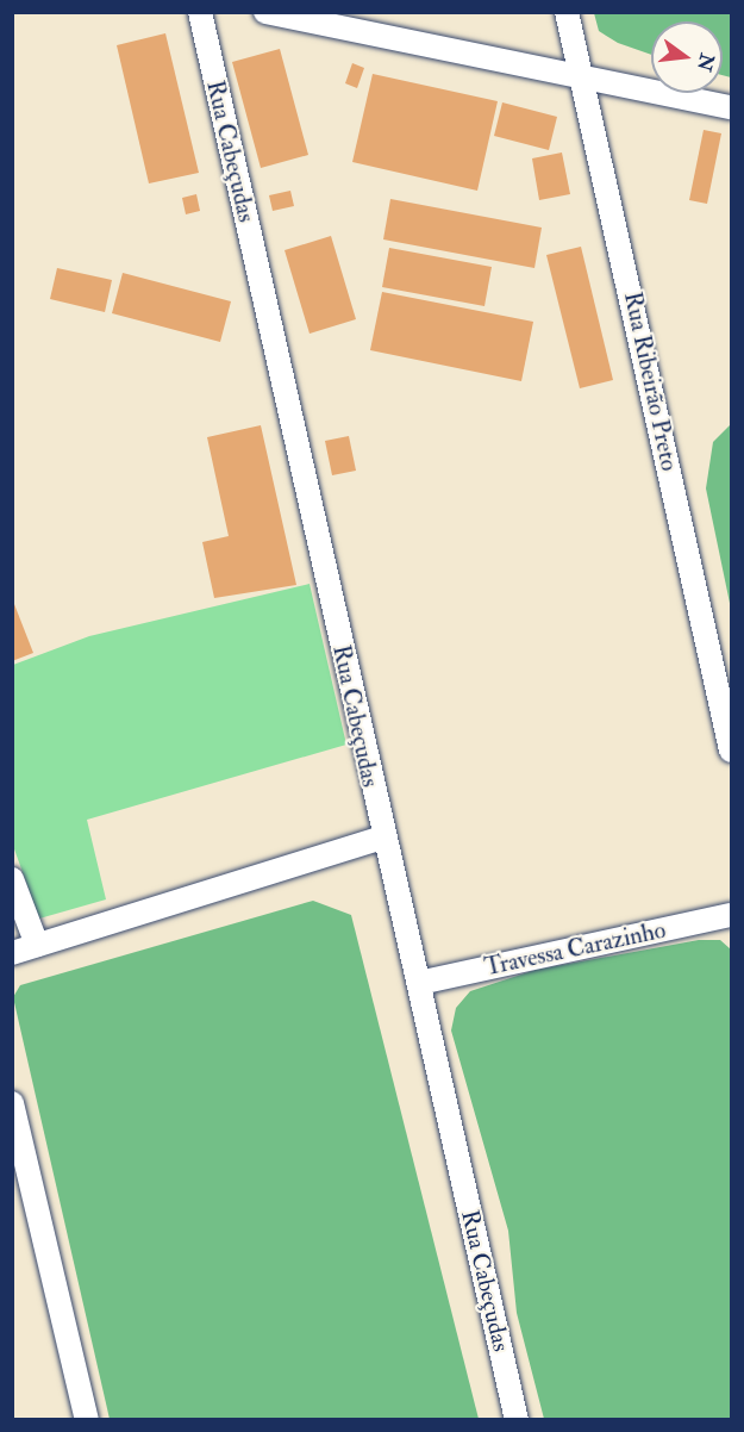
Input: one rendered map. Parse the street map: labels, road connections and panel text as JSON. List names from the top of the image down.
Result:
{
  "streets": {
    "street": ["Rua Cabeçudas", "Rua Ribeirão Preto", "Travessa Carazinho"]
  },
  "crossings": [
    ["Rua Cabeçudas", "Travessa Carazinho"]
  ],
  "north": "right"
}
